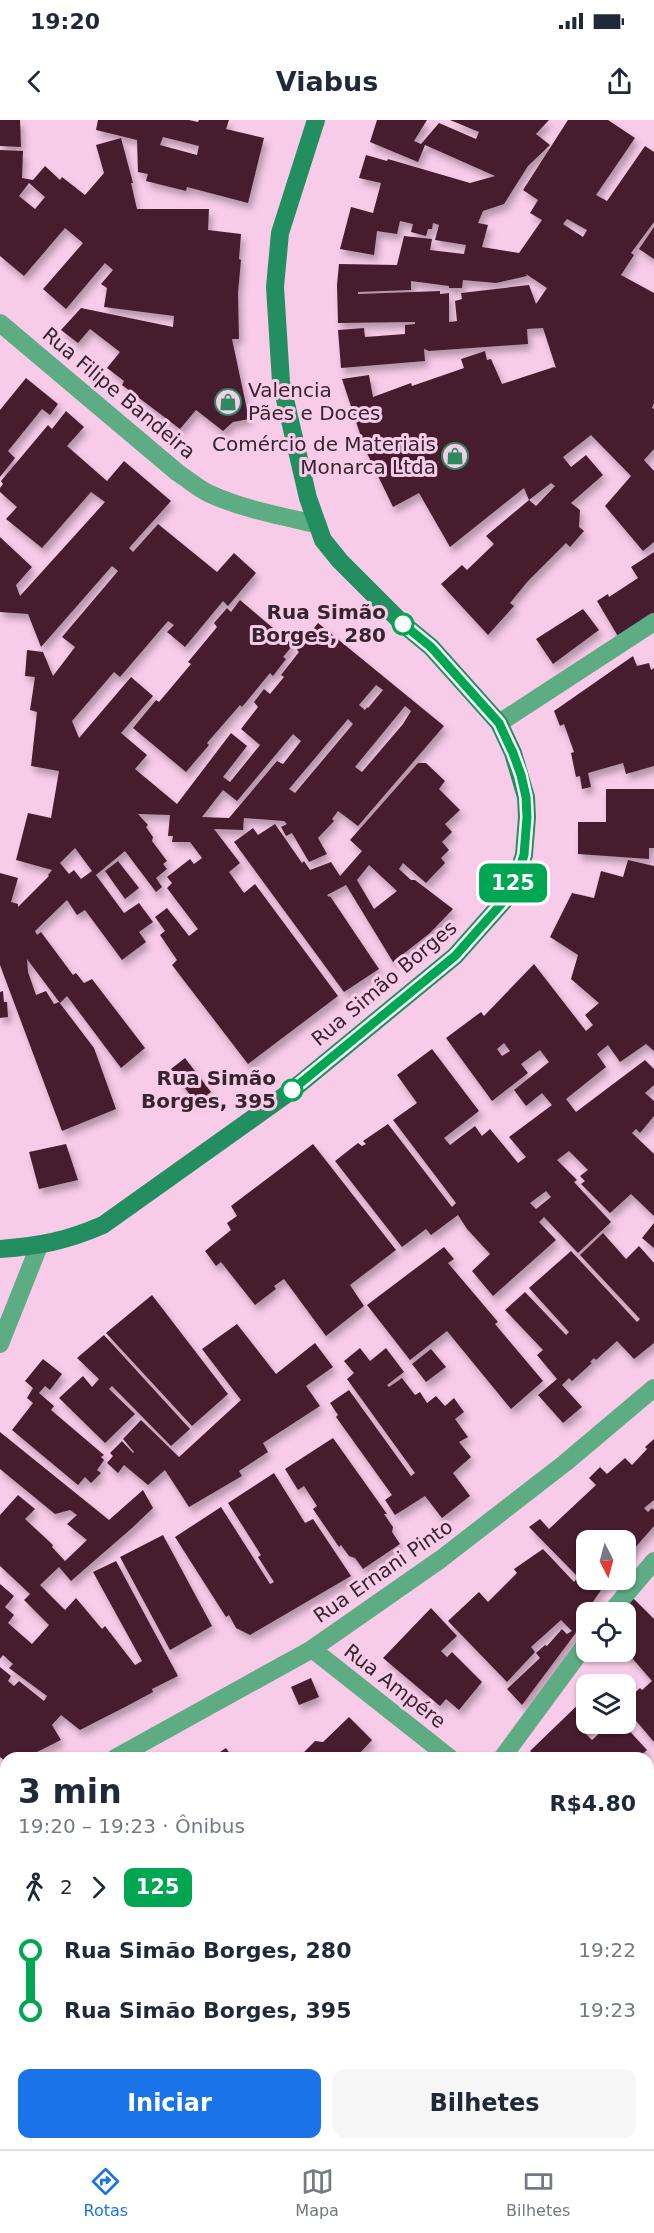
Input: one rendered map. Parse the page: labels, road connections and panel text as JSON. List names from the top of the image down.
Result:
{
  "streets": {
    "street": [
      "Rua Filipe Bandeira",
      "Rua Simão Borges",
      "Rua Ernani Pinto",
      "Rua Ampére"
    ]
  },
  "crossings": [
    ["Rua Filipe Bandeira", "Rua Simão Borges"],
    ["Rua Ernani Pinto", "Rua Ampére"]
  ],
  "places": {
    "shop": ["Valencia Pães e Doces", "Comércio de Materiais Monarca Ltda"],
    "other": ["Rua Simão Borges, 280", "Rua Simão Borges, 395"]
  },
  "lines": ["bus line 125"],
  "north": "bottom",
  "page": {
    "status": "19:20",
    "header": "Viabus",
    "on_map": "125",
    "heading": ["3 min", "19:20 – 19:23 · Ônibus", "R$4.80"],
    "legs": ["2", "125"],
    "list": [
      {
        "name": "Rua Simão Borges, 280",
        "value": "19:22"
      },
      {
        "name": "Rua Simão Borges, 395",
        "value": "19:23"
      }
    ],
    "buttons": ["Iniciar", "Bilhetes"],
    "tabs": ["Rotas", "Mapa", "Bilhetes"]
  }
}
